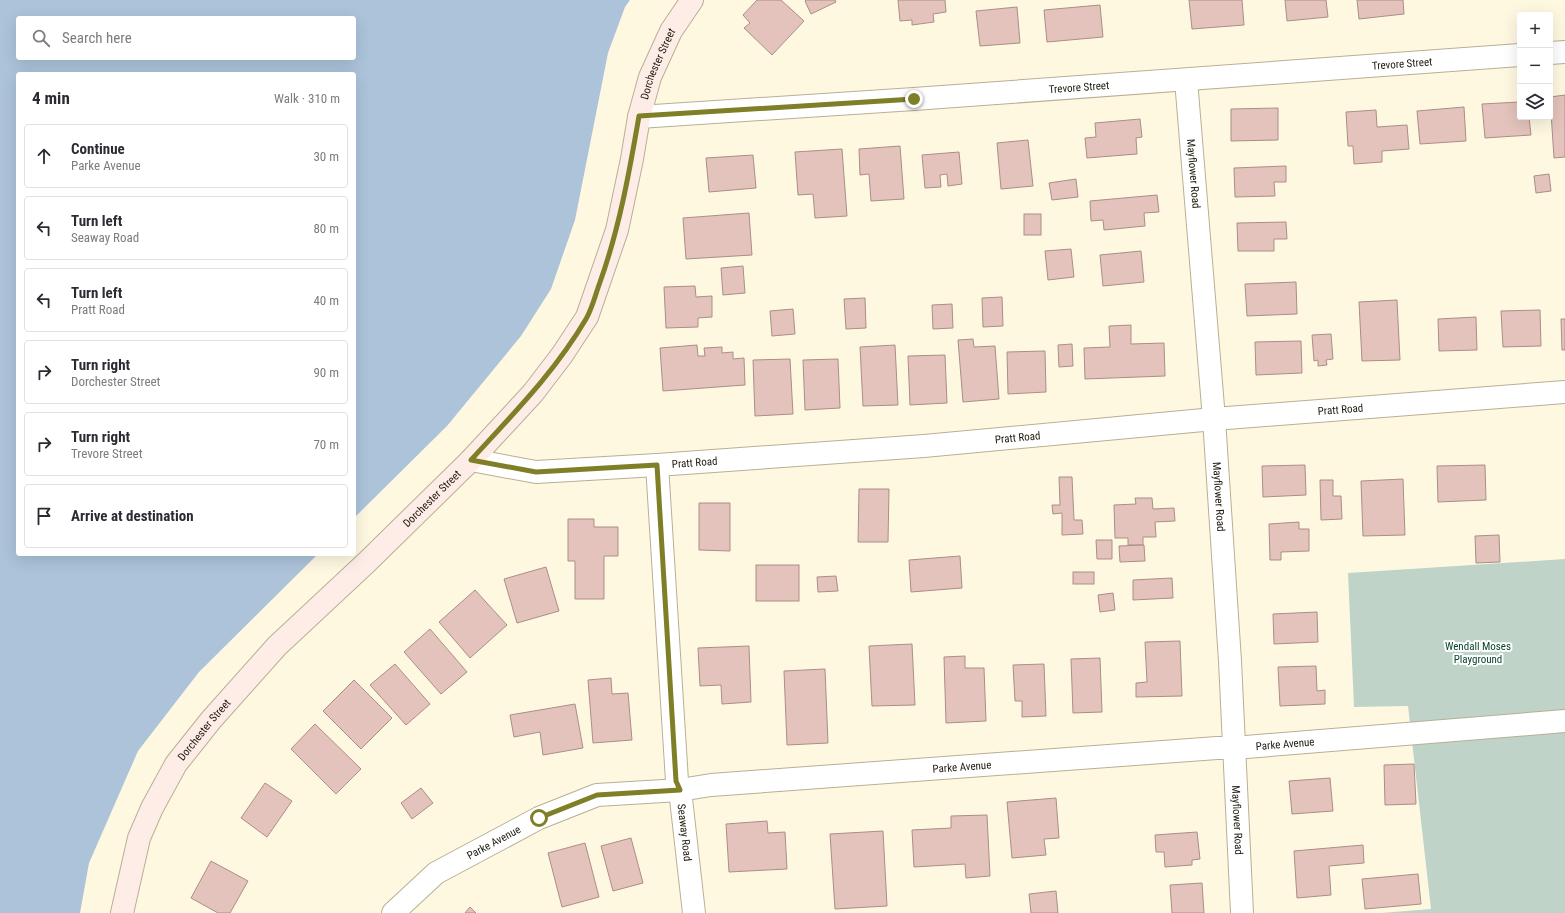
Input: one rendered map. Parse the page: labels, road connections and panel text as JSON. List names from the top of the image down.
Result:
{
  "streets": {
    "street": [
      "Dorchester Street",
      "Trevore Street",
      "Mayflower Road",
      "Pratt Road",
      "Parke Avenue",
      "Seaway Road"
    ]
  },
  "crossings": [
    ["Dorchester Street", "Trevore Street"],
    ["Dorchester Street", "Pratt Road"],
    ["Trevore Street", "Mayflower Road"],
    ["Mayflower Road", "Pratt Road"],
    ["Mayflower Road", "Parke Avenue"],
    ["Pratt Road", "Seaway Road"],
    ["Parke Avenue", "Seaway Road"]
  ],
  "parks": ["Wendall Moses Playground"],
  "page": {
    "map_buttons": ["+", "−"],
    "search": "Search here",
    "heading": ["4 min", "Walk · 310 m"],
    "list": [
      ["Continue", "Parke Avenue", "30 m"],
      ["Turn left", "Seaway Road", "80 m"],
      ["Turn left", "Pratt Road", "40 m"],
      ["Turn right", "Dorchester Street", "90 m"],
      ["Turn right", "Trevore Street", "70 m"],
      "Arrive at destination"
    ]
  }
}
